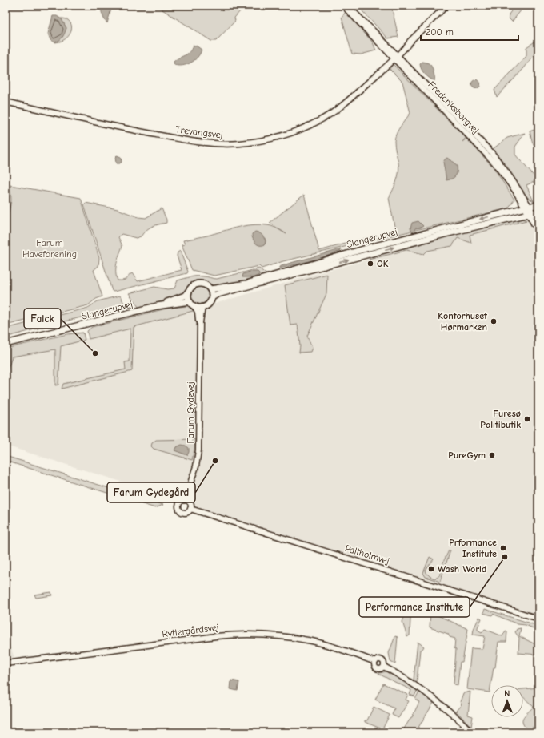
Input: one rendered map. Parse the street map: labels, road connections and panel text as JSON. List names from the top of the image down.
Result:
{
  "streets": {
    "main road": ["Slangerupvej"],
    "street": [
      "Frederiksborgvej",
      "Trevangsvej",
      "Farum Gydevej",
      "Paltholmvej",
      "Ryttergårdsvej"
    ]
  },
  "crossings": [
    ["Frederiksborgvej", "Trevangsvej"],
    ["Frederiksborgvej", "Slangerupvej"],
    ["Slangerupvej", "Farum Gydevej"],
    ["Farum Gydevej", "Paltholmvej"]
  ],
  "parks": ["Farum Haveforening"],
  "places": [
    "OK",
    "Kontorhuset Hørmarken",
    "Falck",
    "Furesø Politibutik",
    "PureGym",
    "Farum Gydegård",
    "Prformance Institute",
    "Performance Institute",
    "Wash World"
  ],
  "scale_bar": "200 m",
  "north": "top"
}
